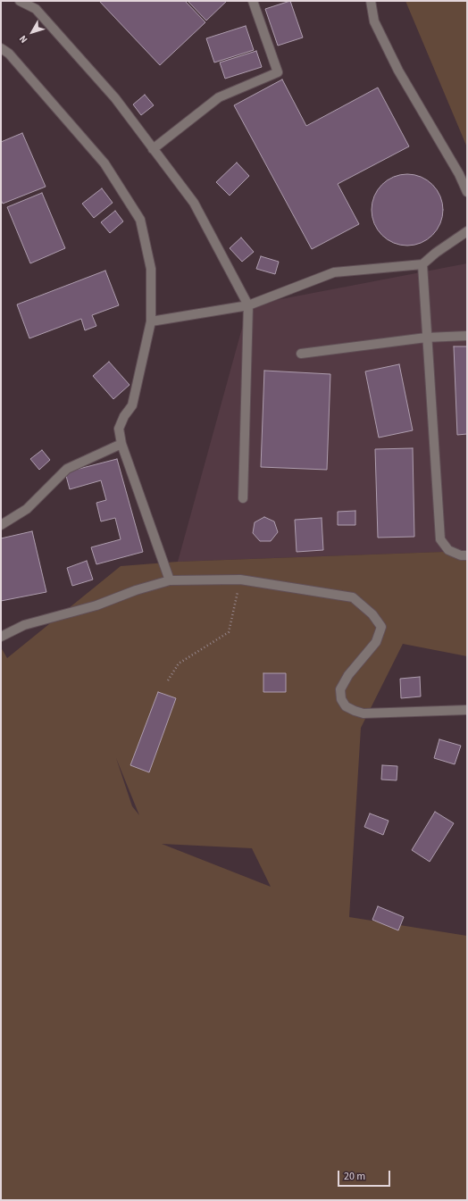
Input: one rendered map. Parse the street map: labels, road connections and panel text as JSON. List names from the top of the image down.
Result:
{
  "scale_bar": "20 m",
  "north": "bottom left"
}
